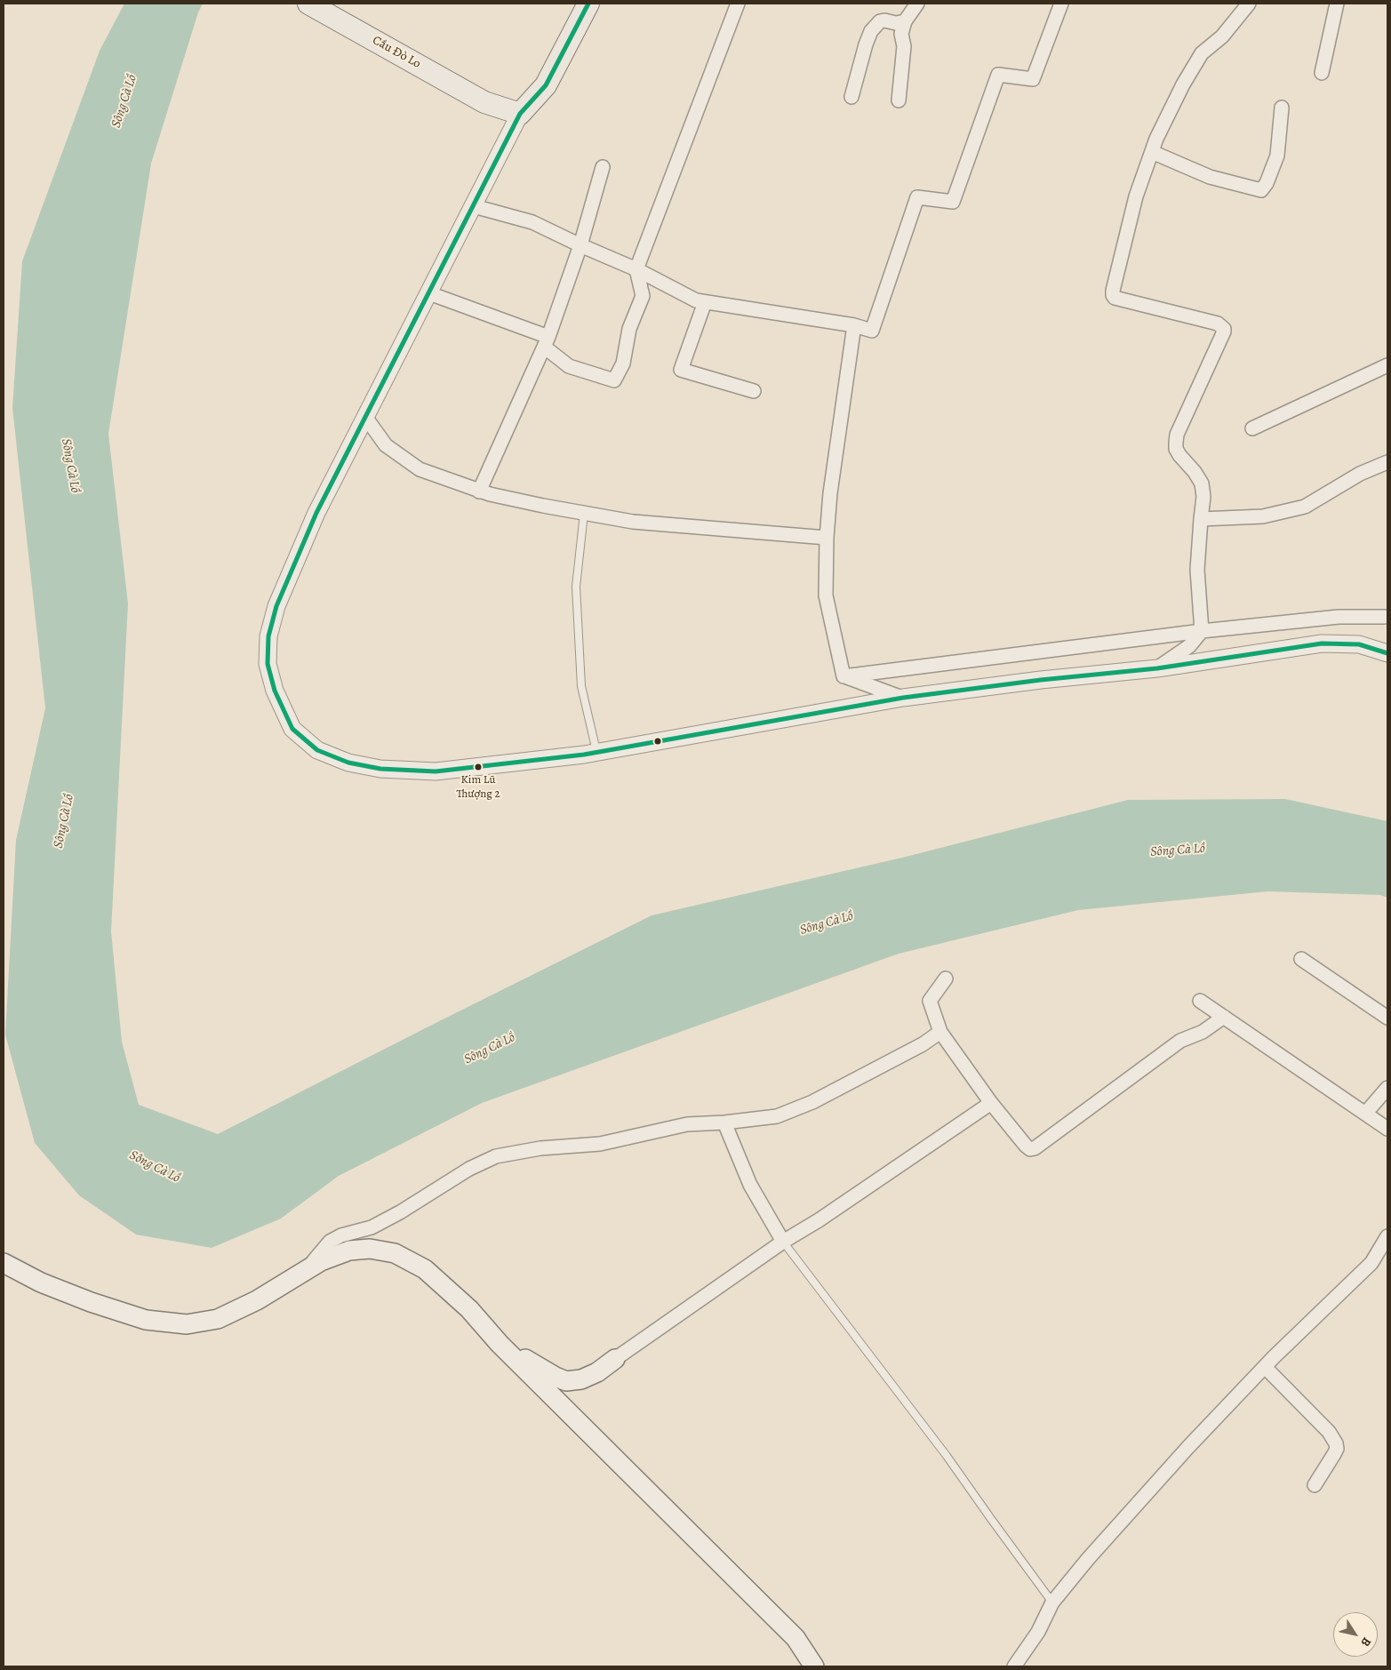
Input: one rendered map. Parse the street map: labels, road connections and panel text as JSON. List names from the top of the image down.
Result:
{
  "streets": {
    "main road": ["Cầu Đò Lo"]
  },
  "water": ["Sông Cà Lồ"],
  "places": ["Kim Lũ Thượng 2"],
  "north": "bottom right"
}
